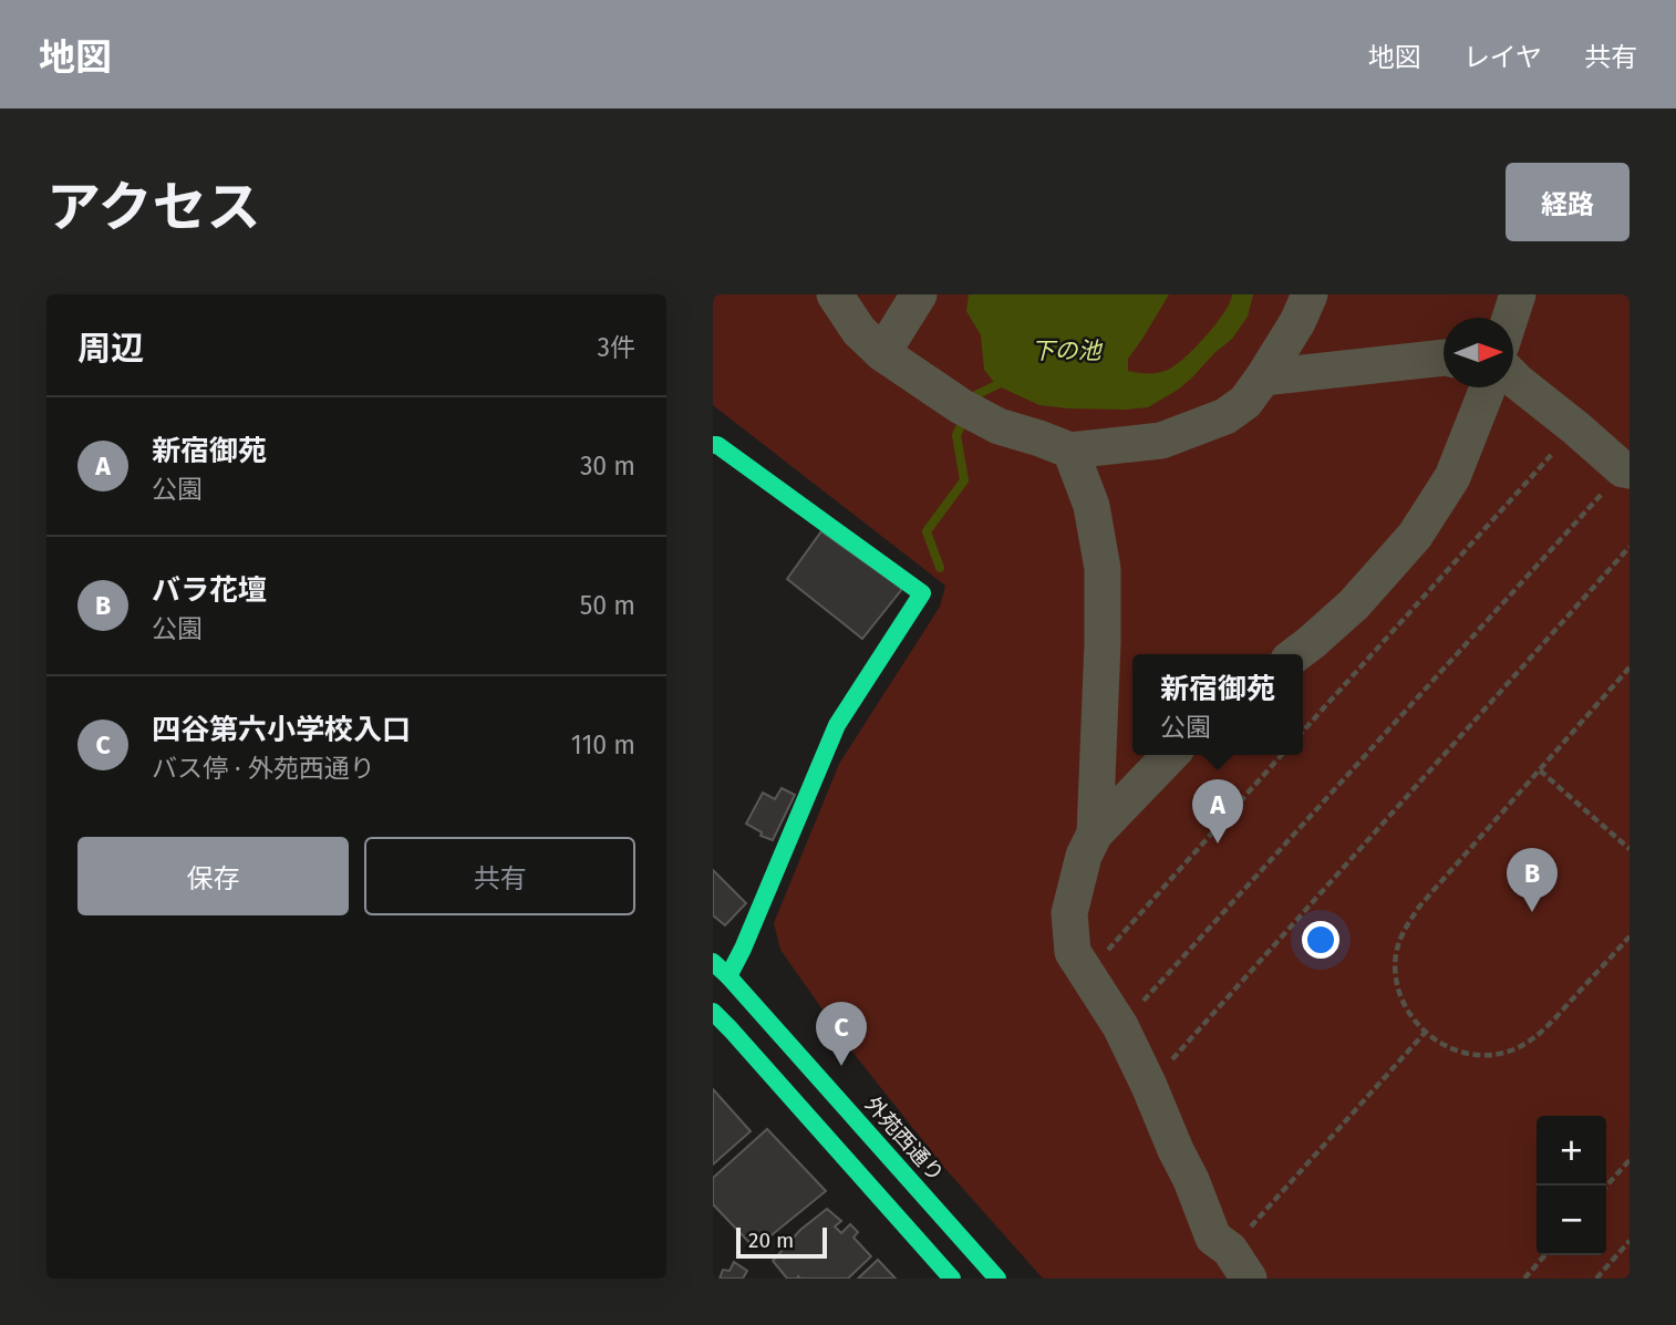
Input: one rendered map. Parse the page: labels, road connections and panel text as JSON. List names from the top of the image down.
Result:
{
  "streets": {
    "main road": ["外苑西通り"]
  },
  "water": ["下の池"],
  "scale_bar": "20 m",
  "north": "right",
  "page": {
    "header": "地図",
    "nav": ["地図", "レイヤ", "共有"],
    "title": "アクセス",
    "buttons": [
      "経路",
      ["保存", "共有"]
    ],
    "heading": ["周辺", "3件"],
    "list": [
      {
        "mark": "A",
        "name": "新宿御苑",
        "note": "公園",
        "value": "30 m"
      },
      {
        "mark": "B",
        "name": "バラ花壇",
        "note": "公園",
        "value": "50 m"
      },
      {
        "mark": "C",
        "name": "四谷第六小学校入口",
        "note": "バス停 · 外苑西通り",
        "value": "110 m"
      }
    ],
    "popup": ["新宿御苑", "公園"],
    "pins": ["A", "B", "C"],
    "map_buttons": ["+", "−"],
    "scale": "20 m"
  }
}
